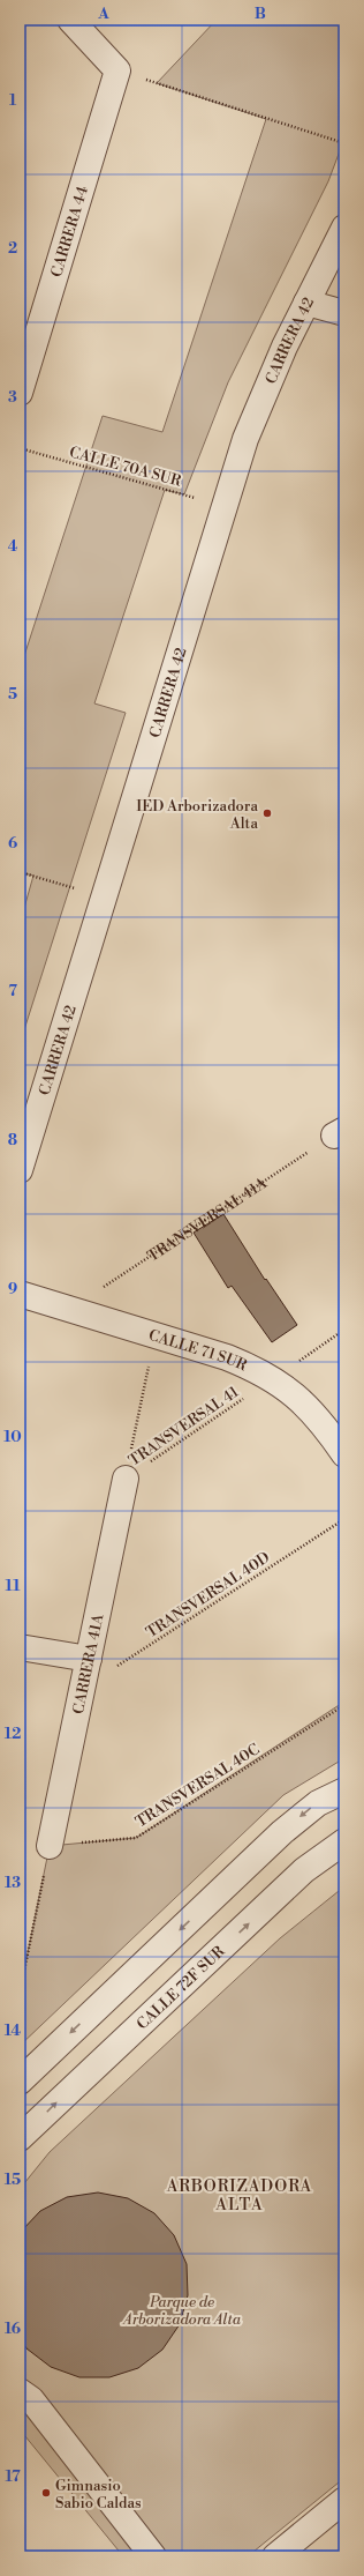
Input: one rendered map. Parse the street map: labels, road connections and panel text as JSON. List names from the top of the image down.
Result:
{
  "streets": {
    "street": [
      "CARRERA 44",
      "CARRERA 42",
      "CALLE 71 SUR",
      "CARRERA 41A",
      "CALLE 72F SUR"
    ],
    "path": [
      "CALLE 70A SUR",
      "TRANSVERSAL 41A",
      "TRANSVERSAL 41",
      "TRANSVERSAL 40D",
      "TRANSVERSAL 40C"
    ]
  },
  "crossings": [
    ["CARRERA 42", "CALLE 70A SUR"],
    ["TRANSVERSAL 41A", "CALLE 71 SUR"],
    ["CALLE 71 SUR", "TRANSVERSAL 41"],
    ["TRANSVERSAL 41", "CARRERA 41A"],
    ["TRANSVERSAL 40D", "CARRERA 41A"],
    ["CARRERA 41A", "TRANSVERSAL 40C"]
  ],
  "districts": ["ARBORIZADORA ALTA"],
  "parks": ["Parque de Arborizadora Alta"],
  "places": ["IED Arborizadora Alta", "Gimnasio Sabio Caldas"],
  "grid": {
    "columns": ["A", "B"],
    "rows": [
      "1",
      "2",
      "3",
      "4",
      "5",
      "6",
      "7",
      "8",
      "9",
      "10",
      "11",
      "12",
      "13",
      "14",
      "15",
      "16",
      "17"
    ]
  }
}
